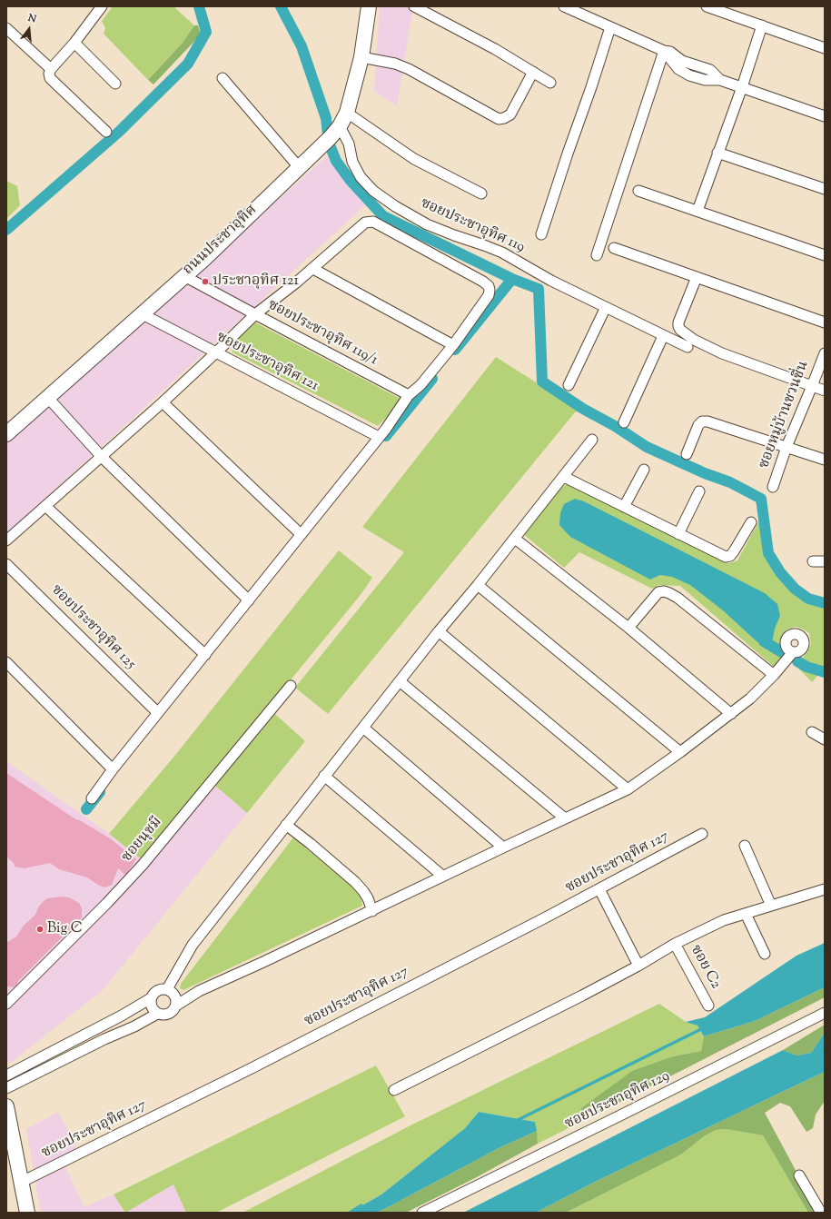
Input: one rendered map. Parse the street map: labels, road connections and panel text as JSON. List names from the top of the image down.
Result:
{
  "streets": {
    "main road": ["ถนนประชาอุทิศ"],
    "street": [
      "ซอยประชาอุทิศ 119",
      "ซอยประชาอุทิศ 119/1",
      "ซอยประชาอุทิศ 121",
      "ซอยหมู่บ้านชวนชื่น",
      "ซอยประชาอุทิศ 125",
      "ซอยนุชมี",
      "ซอยประชาอุทิศ 127",
      "ซอย C2",
      "ซอยประชาอุทิศ 129"
    ]
  },
  "crossings": [
    ["ซอยประชาอุทิศ 119", "ถนนประชาอุทิศ"],
    ["ถนนประชาอุทิศ", "ซอยประชาอุทิศ 119/1"],
    ["ถนนประชาอุทิศ", "ซอยประชาอุทิศ 121"]
  ],
  "places": ["ประชาอุทิศ 121", "Big C"],
  "north": "top"
}
